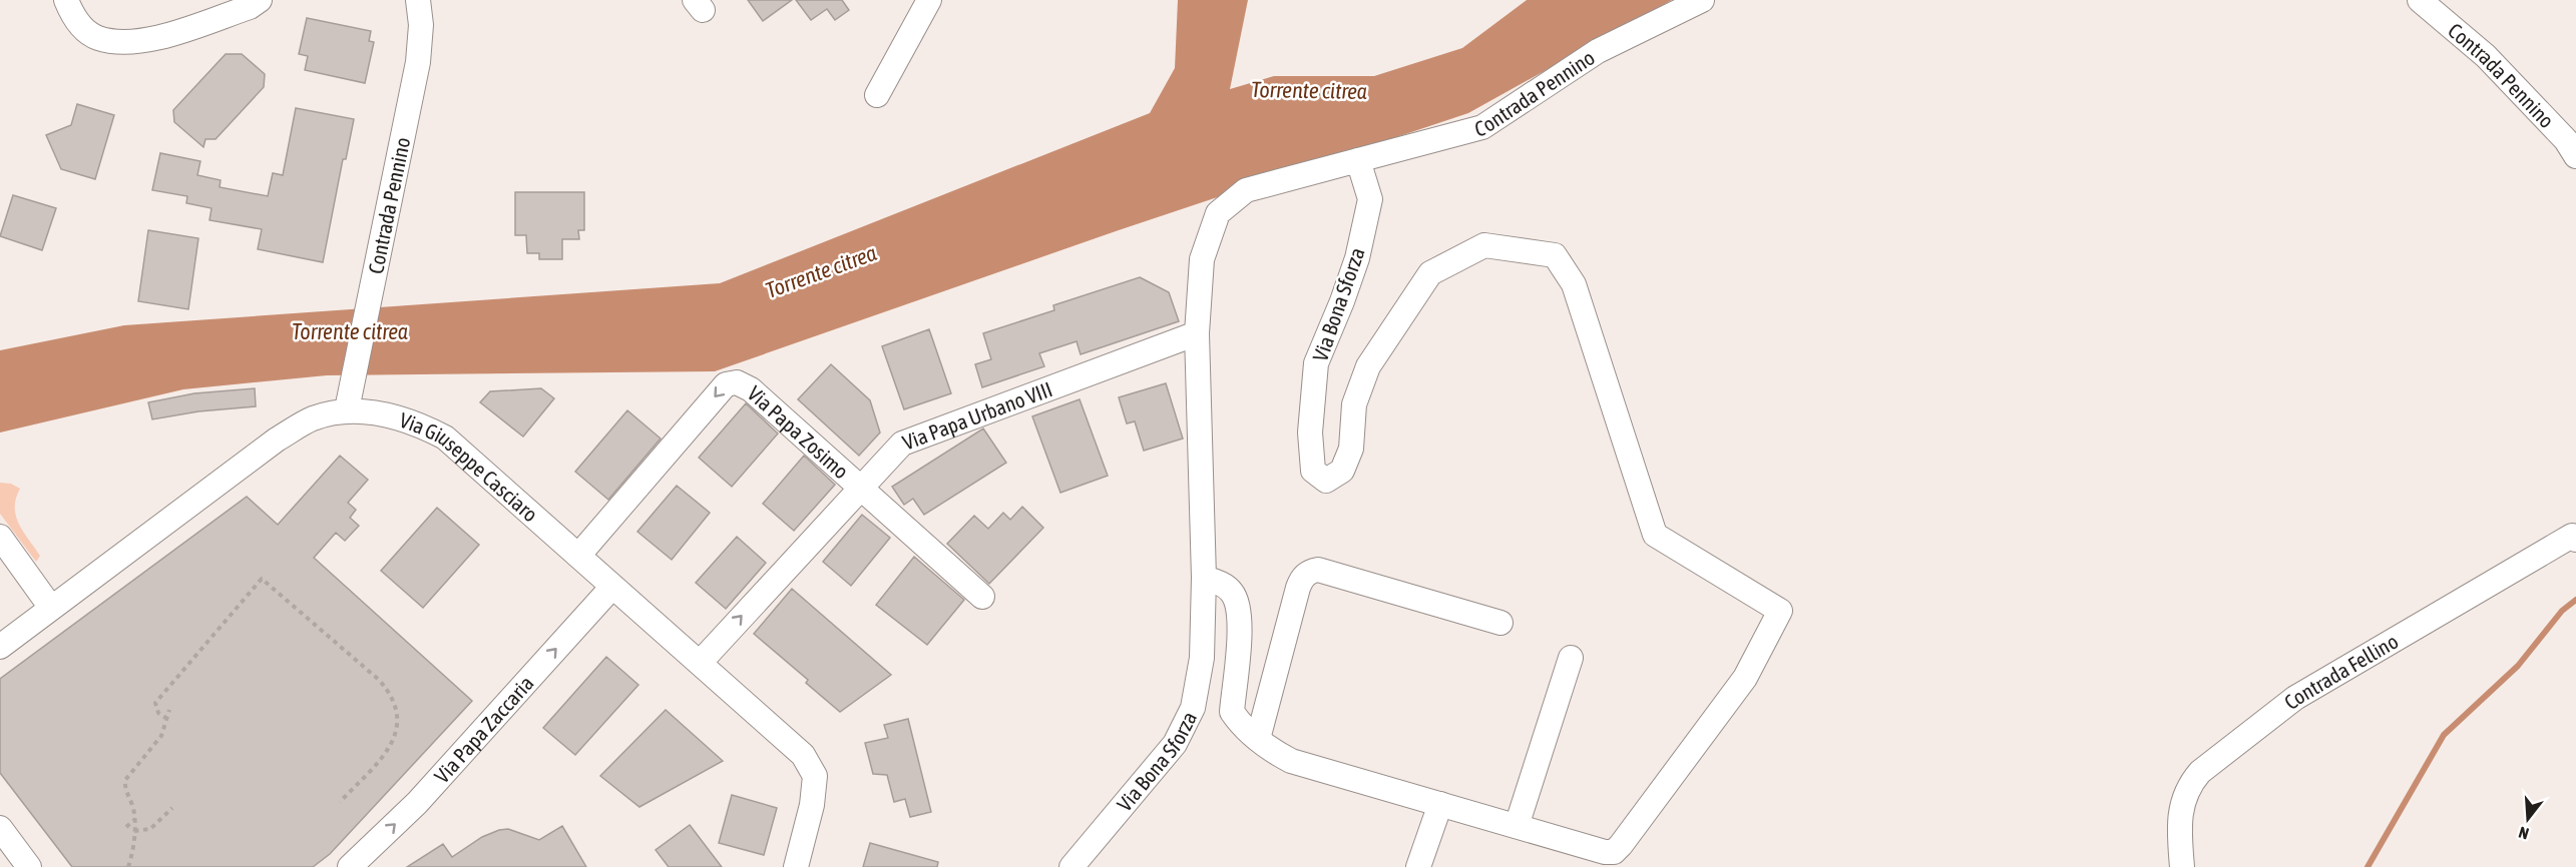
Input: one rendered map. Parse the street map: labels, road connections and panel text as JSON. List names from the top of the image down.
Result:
{
  "streets": {
    "street": [
      "Contrada Pennino",
      "Via Bona Sforza",
      "Via Papa Urbano VIII",
      "Via Papa Zosimo",
      "Via Giuseppe Casciaro",
      "Contrada Fellino",
      "Via Papa Zaccaria"
    ]
  },
  "crossings": [
    ["Contrada Pennino", "Via Bona Sforza"],
    ["Contrada Pennino", "Via Giuseppe Casciaro"],
    ["Via Bona Sforza", "Via Papa Urbano VIII"],
    ["Via Papa Urbano VIII", "Via Papa Zosimo"],
    ["Via Papa Urbano VIII", "Via Giuseppe Casciaro"],
    ["Via Papa Zosimo", "Via Giuseppe Casciaro"],
    ["Via Giuseppe Casciaro", "Via Papa Zaccaria"]
  ],
  "one_way": ["Via Papa Urbano VIII", "Via Papa Zaccaria"],
  "water": ["Torrente citrea"],
  "north": "bottom"
}
